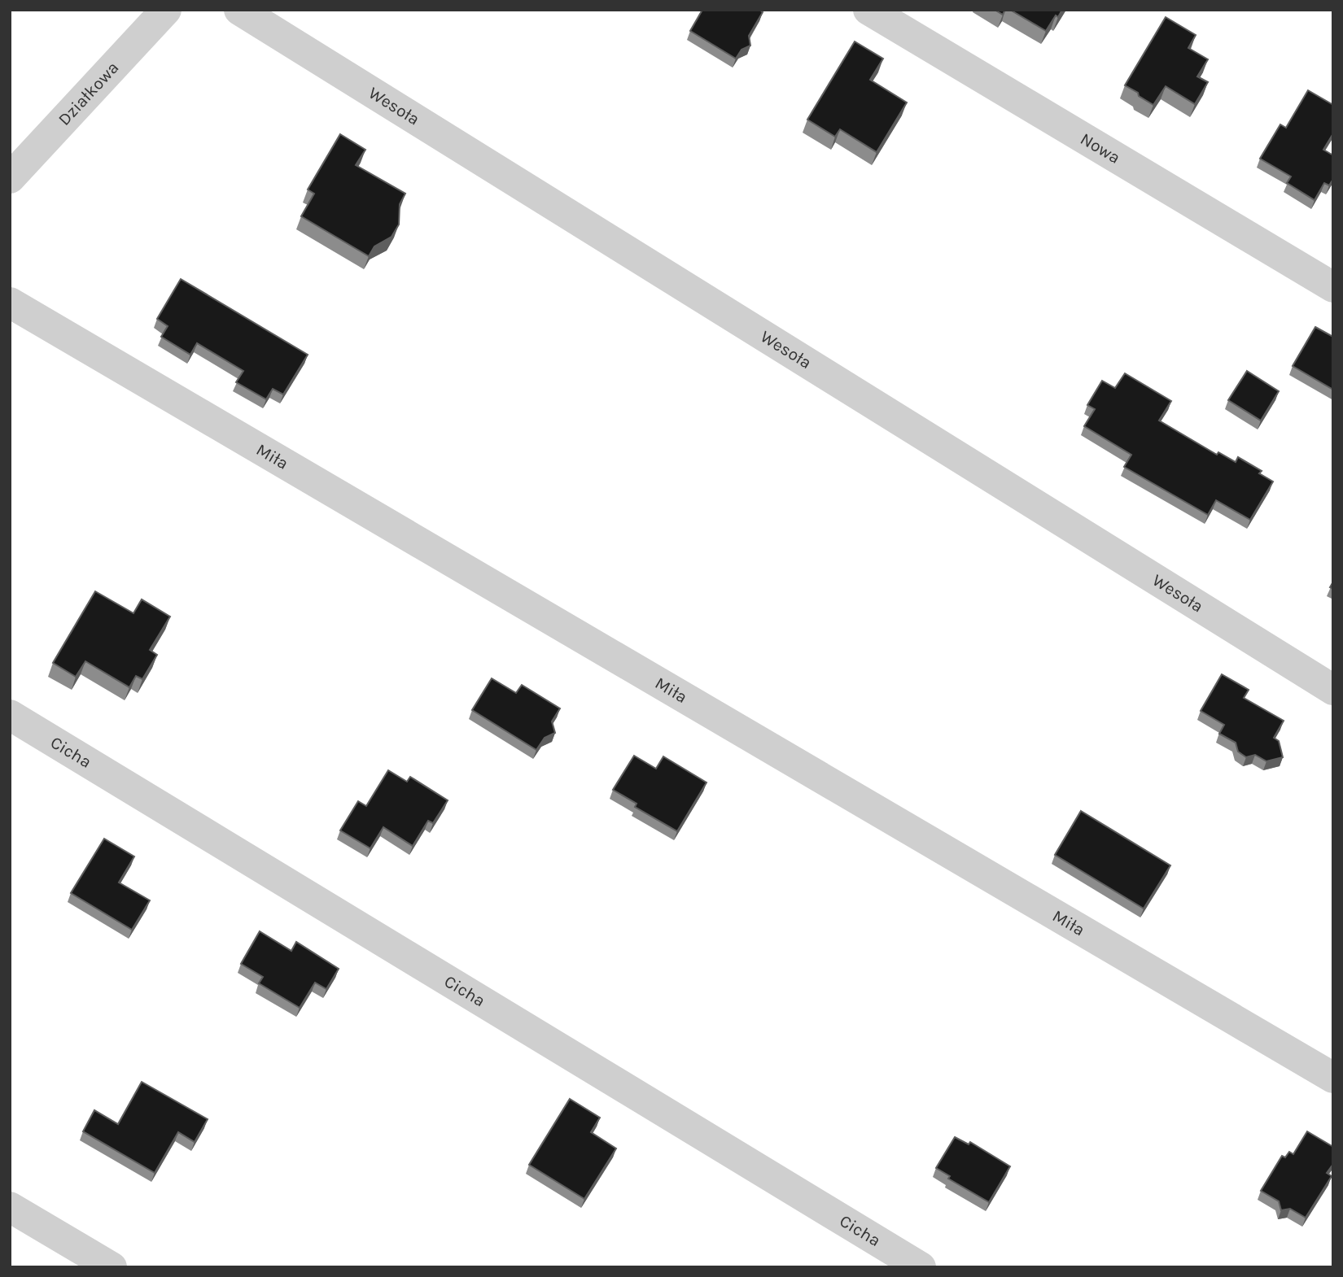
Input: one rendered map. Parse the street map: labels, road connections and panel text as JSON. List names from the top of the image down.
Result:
{
  "streets": {
    "street": [
      "Działkowa",
      "Wesoła",
      "Nowa",
      "Miła",
      "Cicha"
    ]
  }
}
